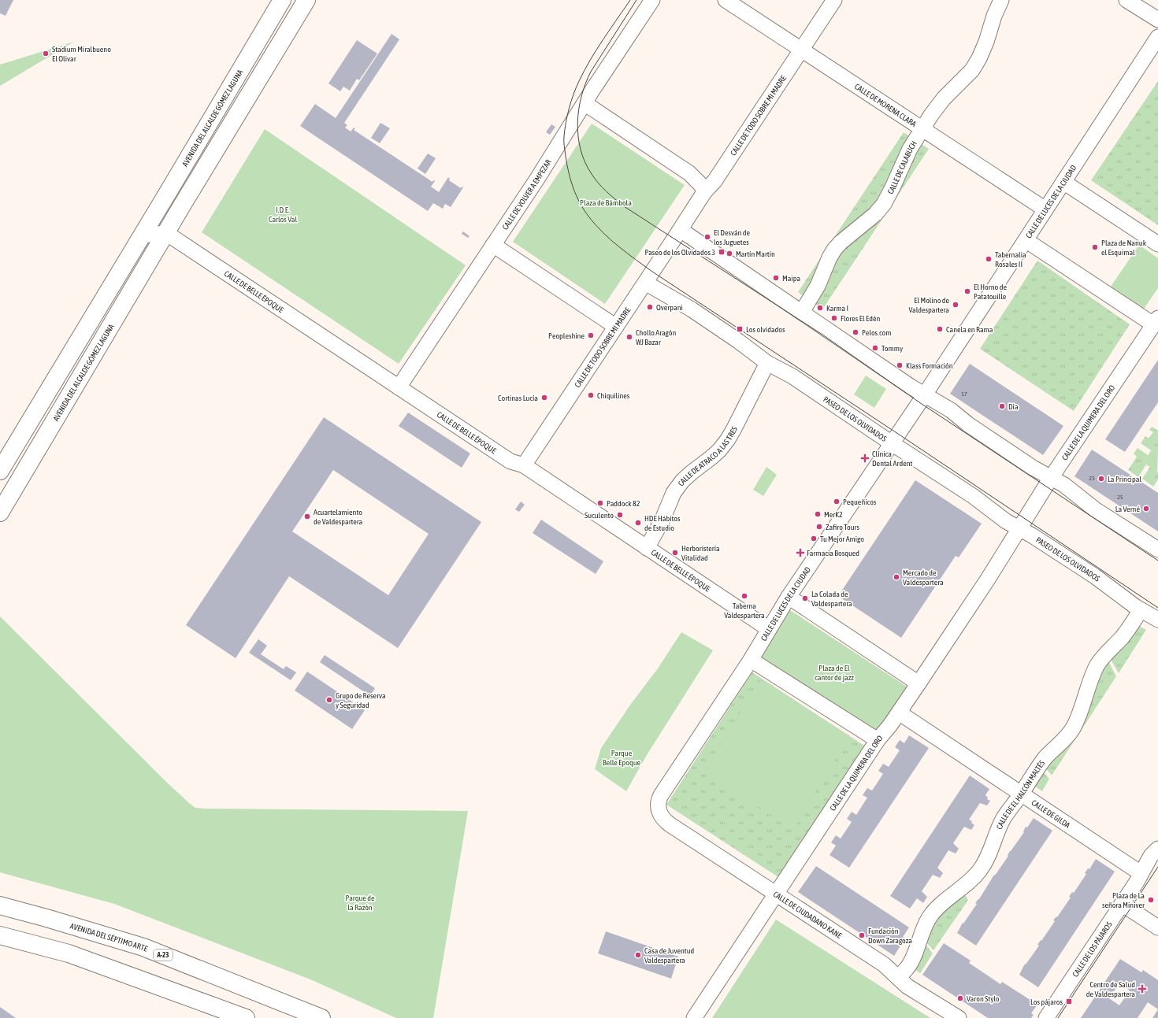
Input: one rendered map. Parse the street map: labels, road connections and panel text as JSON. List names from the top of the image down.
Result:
{
  "streets": {
    "main road": ["AVENIDA DEL ALCALDE GÓMEZ LAGUNA", "AVENIDA DEL SÉPTIMO ARTE", "A-23"],
    "street": [
      "CALLE DE MORENA CLARA",
      "CALLE DE TODO SOBRE MI MADRE",
      "CALLE DE CALABUCH",
      "CALLE DE VOLVER A EMPEZAR",
      "CALLE DE LUCES DE LA CIUDAD",
      "CALLE DE BELLE ÉPOQUE",
      "PASEO DE LOS OLVIDADOS",
      "CALLE DE LA QUIMERA DEL ORO",
      "CALLE DE ATRACO A LAS TRES",
      "CALLE DE EL HALCÓN MALTÉS",
      "CALLE DE GILDA",
      "CALLE DE CIUDADANO KANE",
      "CALLE DE LOS PÁJAROS"
    ]
  },
  "crossings": [
    ["CALLE DE MORENA CLARA", "CALLE DE TODO SOBRE MI MADRE"],
    ["CALLE DE MORENA CLARA", "CALLE DE CALABUCH"],
    ["CALLE DE MORENA CLARA", "CALLE DE LUCES DE LA CIUDAD"],
    ["CALLE DE TODO SOBRE MI MADRE", "CALLE DE BELLE ÉPOQUE"],
    ["CALLE DE TODO SOBRE MI MADRE", "PASEO DE LOS OLVIDADOS"],
    ["AVENIDA DEL ALCALDE GÓMEZ LAGUNA", "CALLE DE BELLE ÉPOQUE"],
    ["CALLE DE VOLVER A EMPEZAR", "CALLE DE BELLE ÉPOQUE"],
    ["CALLE DE LUCES DE LA CIUDAD", "CALLE DE BELLE ÉPOQUE"],
    ["CALLE DE LUCES DE LA CIUDAD", "PASEO DE LOS OLVIDADOS"],
    ["CALLE DE LUCES DE LA CIUDAD", "CALLE DE CIUDADANO KANE"],
    ["CALLE DE BELLE ÉPOQUE", "CALLE DE ATRACO A LAS TRES"],
    ["PASEO DE LOS OLVIDADOS", "CALLE DE LA QUIMERA DEL ORO"],
    ["PASEO DE LOS OLVIDADOS", "CALLE DE ATRACO A LAS TRES"],
    ["PASEO DE LOS OLVIDADOS", "CALLE DE EL HALCÓN MALTÉS"],
    ["CALLE DE LA QUIMERA DEL ORO", "CALLE DE GILDA"],
    ["CALLE DE LA QUIMERA DEL ORO", "CALLE DE CIUDADANO KANE"],
    ["CALLE DE EL HALCÓN MALTÉS", "CALLE DE GILDA"],
    ["CALLE DE EL HALCÓN MALTÉS", "CALLE DE CIUDADANO KANE"],
    ["CALLE DE GILDA", "CALLE DE LOS PÁJAROS"]
  ],
  "parks": [
    "Plaza de Bámbola",
    "I.D.E. Carlos Val",
    "Plaza de El cantor de jazz",
    "Parque Belle Epoque",
    "Parque de la Razón"
  ],
  "places": {
    "other": [
      "Stadium Miralbueno El Olivar",
      "El Desván de los Juguetes",
      "Plaza de Nanuk el Esquimal",
      "Martín Martín",
      "Tabernalia Rosales II",
      "Maipa",
      "El Horno de Patatouille",
      "El Molino de Valdespartera",
      "Overpani",
      "Karma I",
      "Flores El Edén",
      "Canela en Rama",
      "Pelos.com",
      "Peopleshine",
      "Chollo Aragón WJ Bazar",
      "Tommy",
      "Klass Formación",
      "Chiquilines",
      "Cortinas Lucía",
      "Dia",
      "La Principal",
      "Pequeñicos",
      "Paddock 82",
      "La Verné",
      "MerK2",
      "Suculento",
      "Acuartelamiento de Valdespartera",
      "HDE Hábitos de Estudio",
      "Zafiro Tours",
      "Tu Mejor Amigo",
      "Herboristería Vitalidad",
      "Mercado de Valdespartera",
      "Taberna Valdespartera",
      "La Colada de Valdespartera",
      "Grupo de Reserva y Seguridad",
      "Plaza de La señora Miniver",
      "Fundación Down Zaragoza",
      "Casa de Juventud Valdespartera",
      "Varon Stylo"
    ],
    "transit": ["Paseo de los Olvidados 3", "Los olvidados", "Los pájaros"],
    "health": ["Clínica Dental Ardent", "Farmacia Bosqued", "Centro de Salud de Valdespartera"]
  },
  "house_numbers": ["17", "23", "25"]
}
